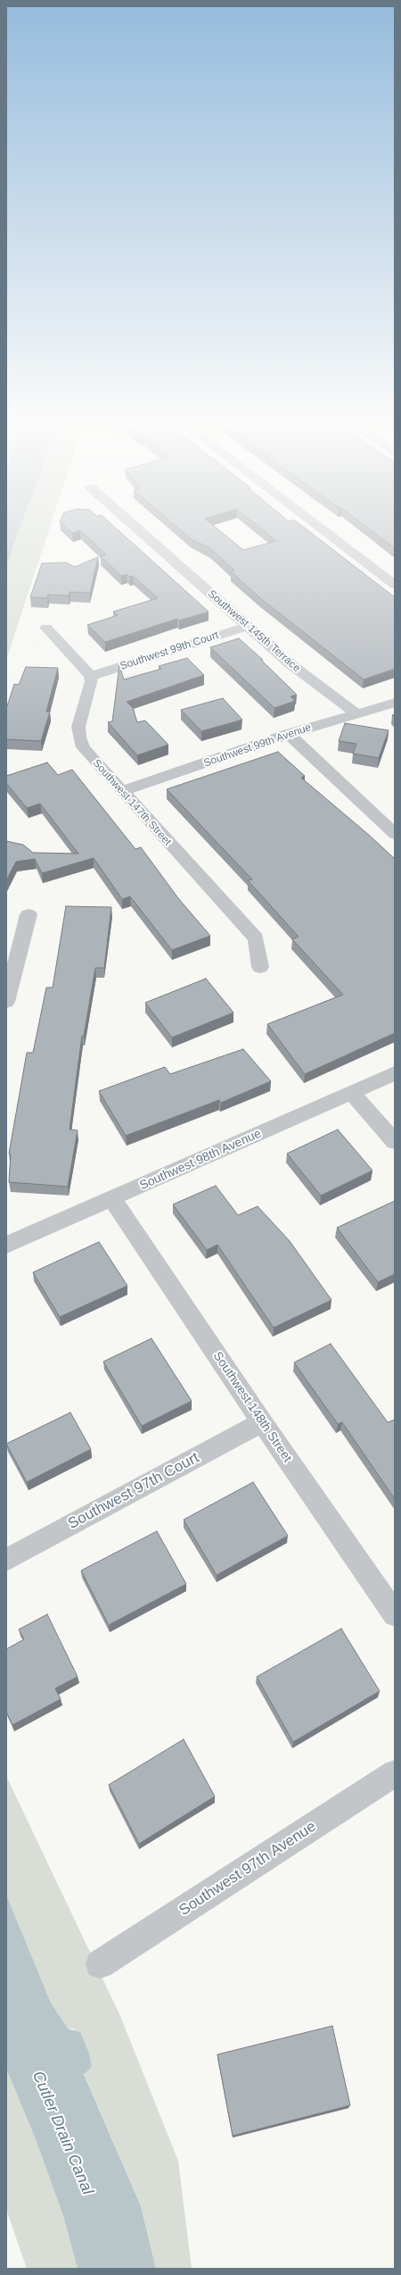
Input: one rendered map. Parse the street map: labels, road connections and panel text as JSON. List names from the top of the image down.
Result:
{
  "streets": {
    "street": [
      "Southwest 145th Terrace",
      "Southwest 99th Court",
      "Southwest 99th Avenue",
      "Southwest 147th Street",
      "Southwest 98th Avenue",
      "Southwest 148th Street",
      "Southwest 97th Court",
      "Southwest 97th Avenue"
    ]
  },
  "crossings": [
    ["Southwest 145th Terrace", "Southwest 99th Court"],
    ["Southwest 145th Terrace", "Southwest 99th Avenue"],
    ["Southwest 99th Court", "Southwest 147th Street"],
    ["Southwest 99th Avenue", "Southwest 147th Street"],
    ["Southwest 98th Avenue", "Southwest 148th Street"],
    ["Southwest 148th Street", "Southwest 97th Court"]
  ],
  "water": ["Cutler Drain Canal"]
}
